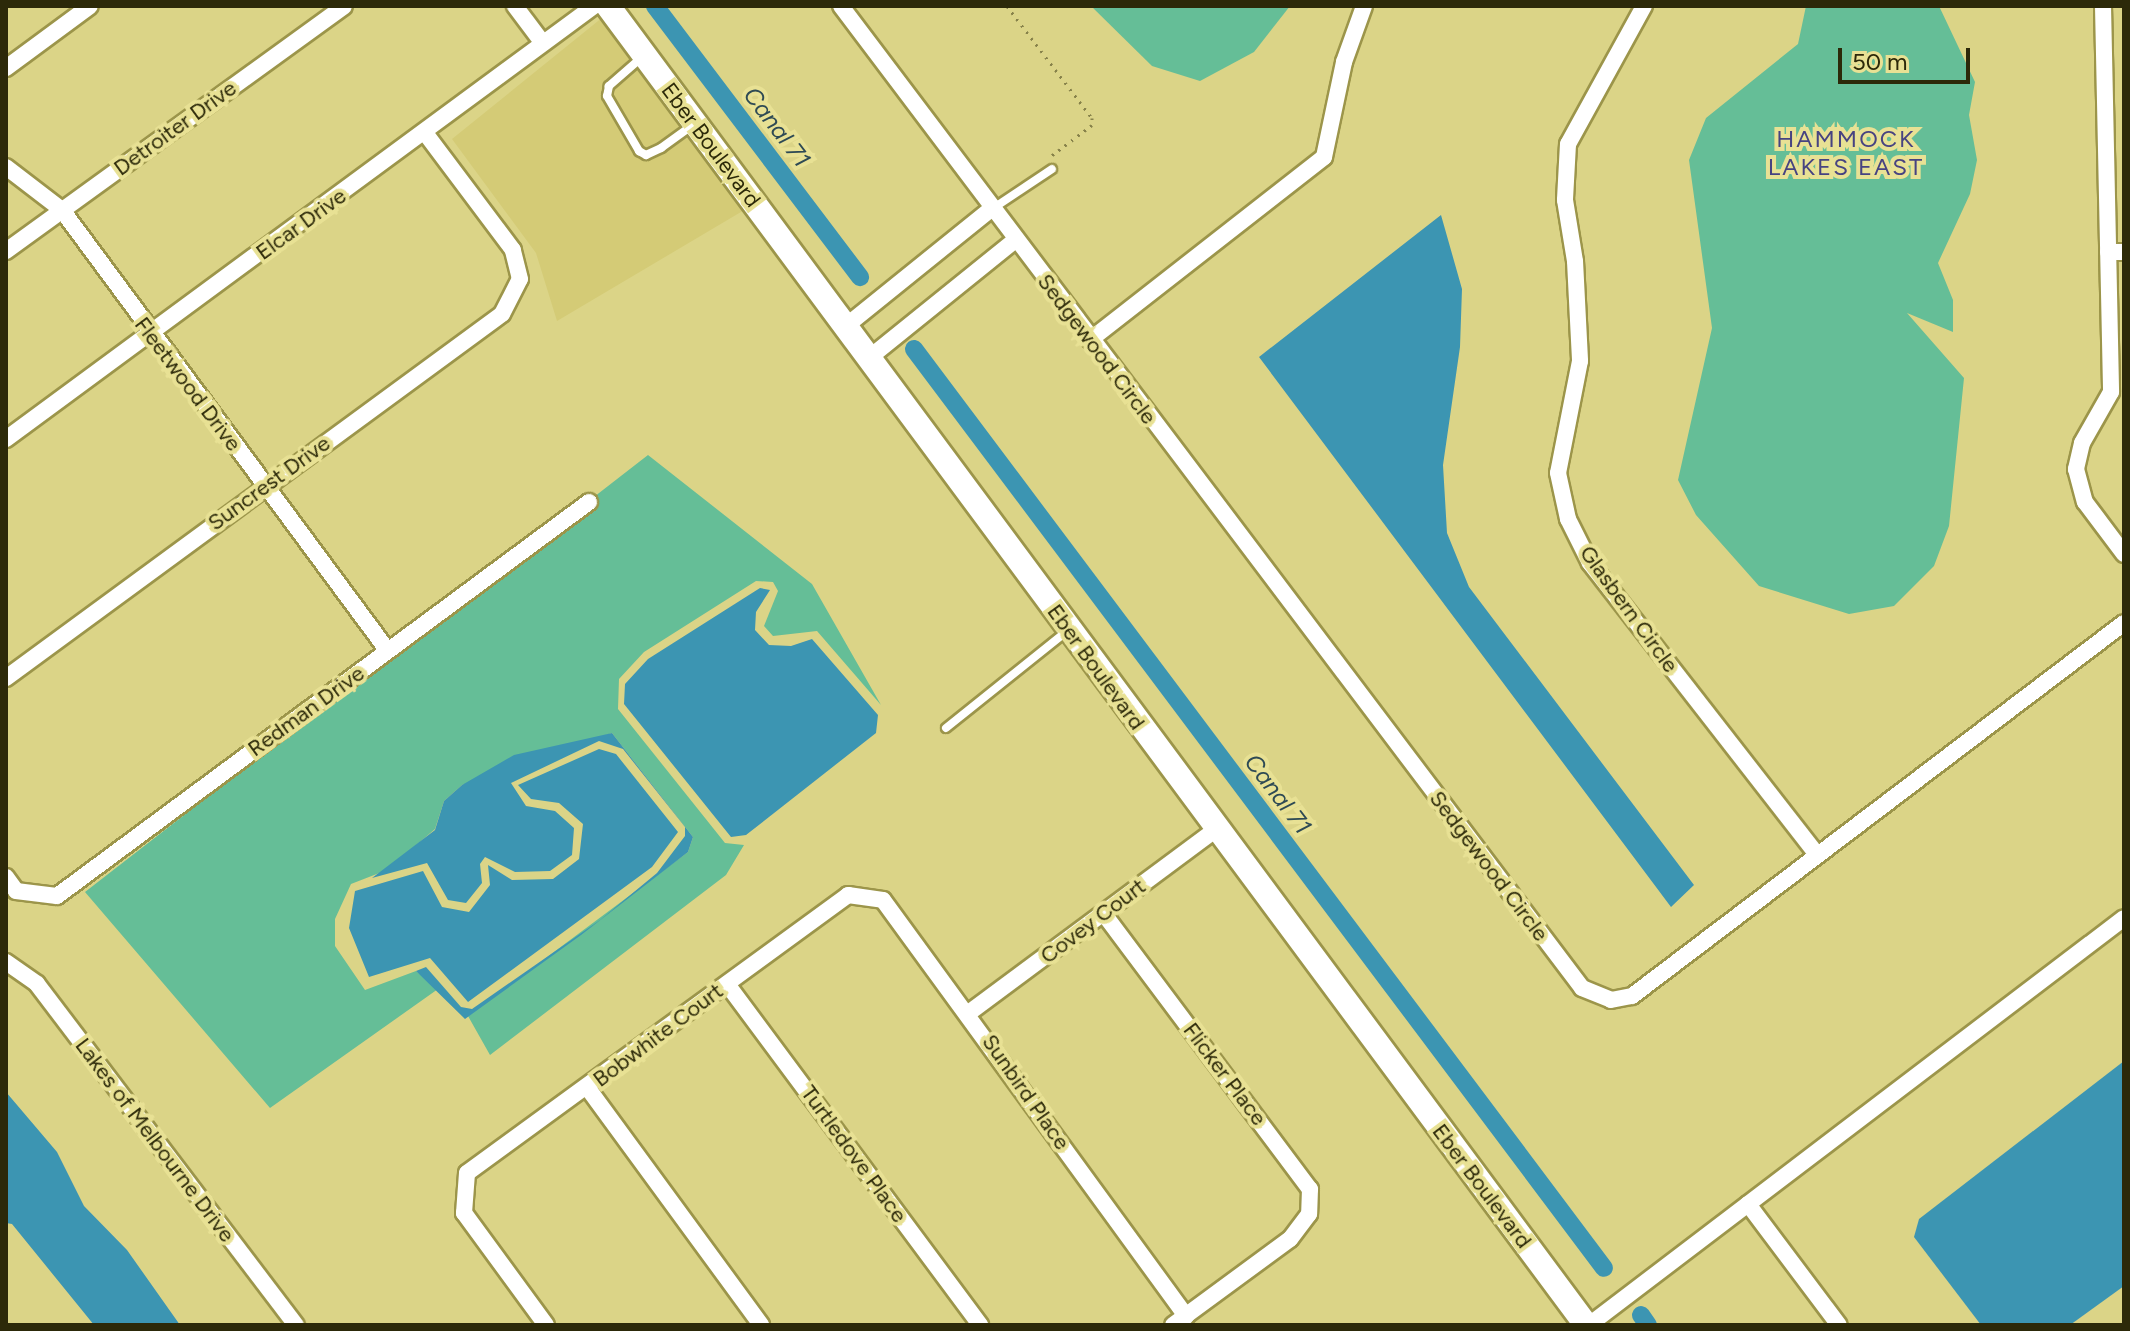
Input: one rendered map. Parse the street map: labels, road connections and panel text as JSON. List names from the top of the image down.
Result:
{
  "streets": {
    "street": [
      "Detroiter Drive",
      "Eber Boulevard",
      "Elcar Drive",
      "Sedgewood Circle",
      "Fleetwood Drive",
      "Suncrest Drive",
      "Glasbern Circle",
      "Redman Drive",
      "Covey Court",
      "Bobwhite Court",
      "Flicker Place",
      "Sunbird Place",
      "Lakes of Melbourne Drive",
      "Turtledove Place"
    ]
  },
  "crossings": [
    ["Detroiter Drive", "Fleetwood Drive"],
    ["Eber Boulevard", "Covey Court"],
    ["Elcar Drive", "Fleetwood Drive"],
    ["Elcar Drive", "Suncrest Drive"],
    ["Sedgewood Circle", "Glasbern Circle"],
    ["Fleetwood Drive", "Suncrest Drive"],
    ["Fleetwood Drive", "Redman Drive"],
    ["Covey Court", "Flicker Place"],
    ["Covey Court", "Sunbird Place"],
    ["Bobwhite Court", "Sunbird Place"],
    ["Bobwhite Court", "Turtledove Place"],
    ["Flicker Place", "Sunbird Place"]
  ],
  "districts": ["HAMMOCK LAKES EAST"],
  "water": ["Canal 71"],
  "scale_bar": "50 m"
}
